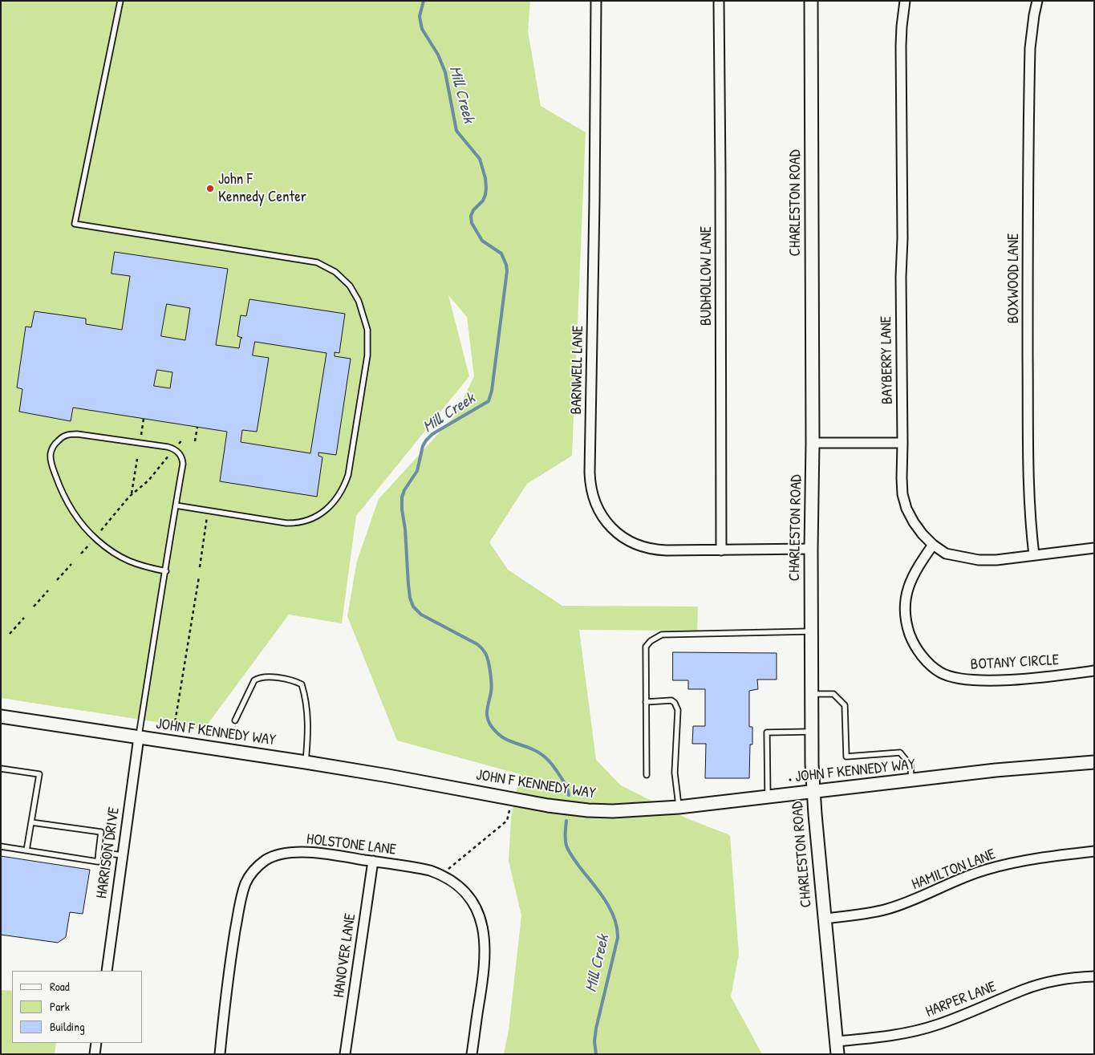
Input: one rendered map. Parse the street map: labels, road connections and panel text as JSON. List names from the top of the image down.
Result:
{
  "streets": {
    "street": [
      "CHARLESTON ROAD",
      "BUDHOLLOW LANE",
      "BOXWOOD LANE",
      "BAYBERRY LANE",
      "BARNWELL LANE",
      "BOTANY CIRCLE",
      "JOHN F KENNEDY WAY",
      "HOLSTONE LANE",
      "HARRISON DRIVE",
      "HAMILTON LANE",
      "HANOVER LANE",
      "HARPER LANE"
    ]
  },
  "crossings": [
    ["CHARLESTON ROAD", "BARNWELL LANE"],
    ["CHARLESTON ROAD", "JOHN F KENNEDY WAY"],
    ["CHARLESTON ROAD", "HAMILTON LANE"],
    ["CHARLESTON ROAD", "HARPER LANE"],
    ["BUDHOLLOW LANE", "BARNWELL LANE"],
    ["BOXWOOD LANE", "BAYBERRY LANE"],
    ["BAYBERRY LANE", "BOTANY CIRCLE"],
    ["JOHN F KENNEDY WAY", "HARRISON DRIVE"],
    ["HOLSTONE LANE", "HANOVER LANE"]
  ],
  "water": ["Mill Creek"],
  "places": ["John F Kennedy Center"],
  "legend": ["Road", "Park", "Building"]
}
